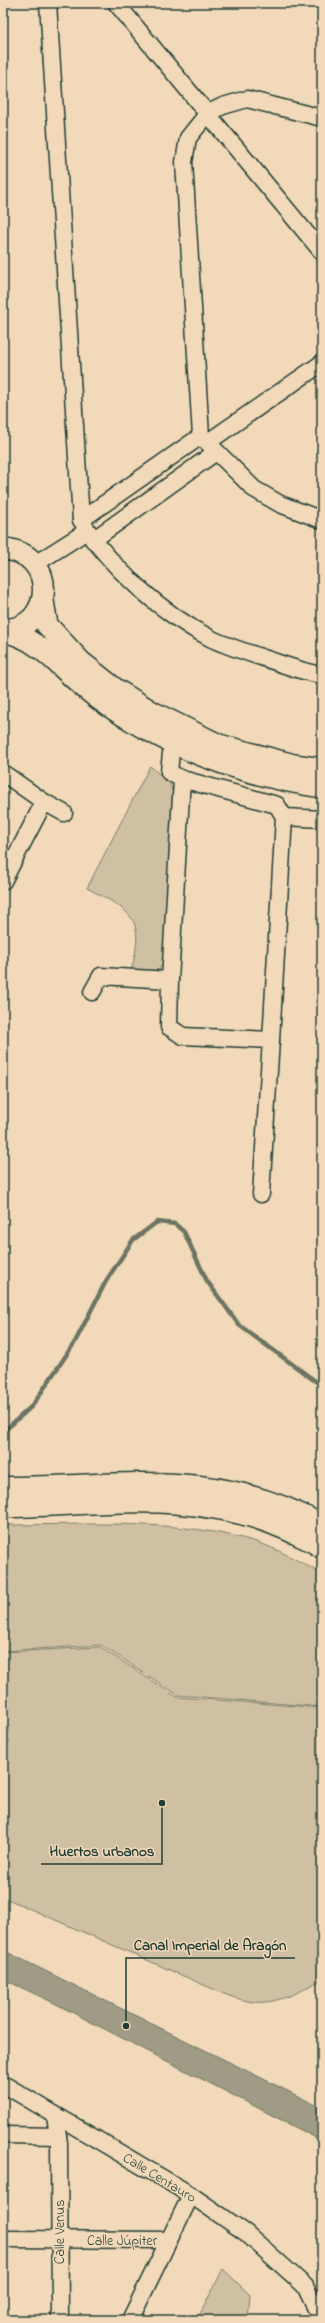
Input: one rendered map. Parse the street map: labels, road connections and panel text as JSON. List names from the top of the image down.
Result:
{
  "streets": {
    "street": ["Calle Centauro", "Calle Venus", "Calle Júpiter"]
  },
  "crossings": [
    ["Calle Centauro", "Calle Venus"],
    ["Calle Venus", "Calle Júpiter"]
  ],
  "places": ["Huertos urbanos", "Canal Imperial de Aragón"]
}
